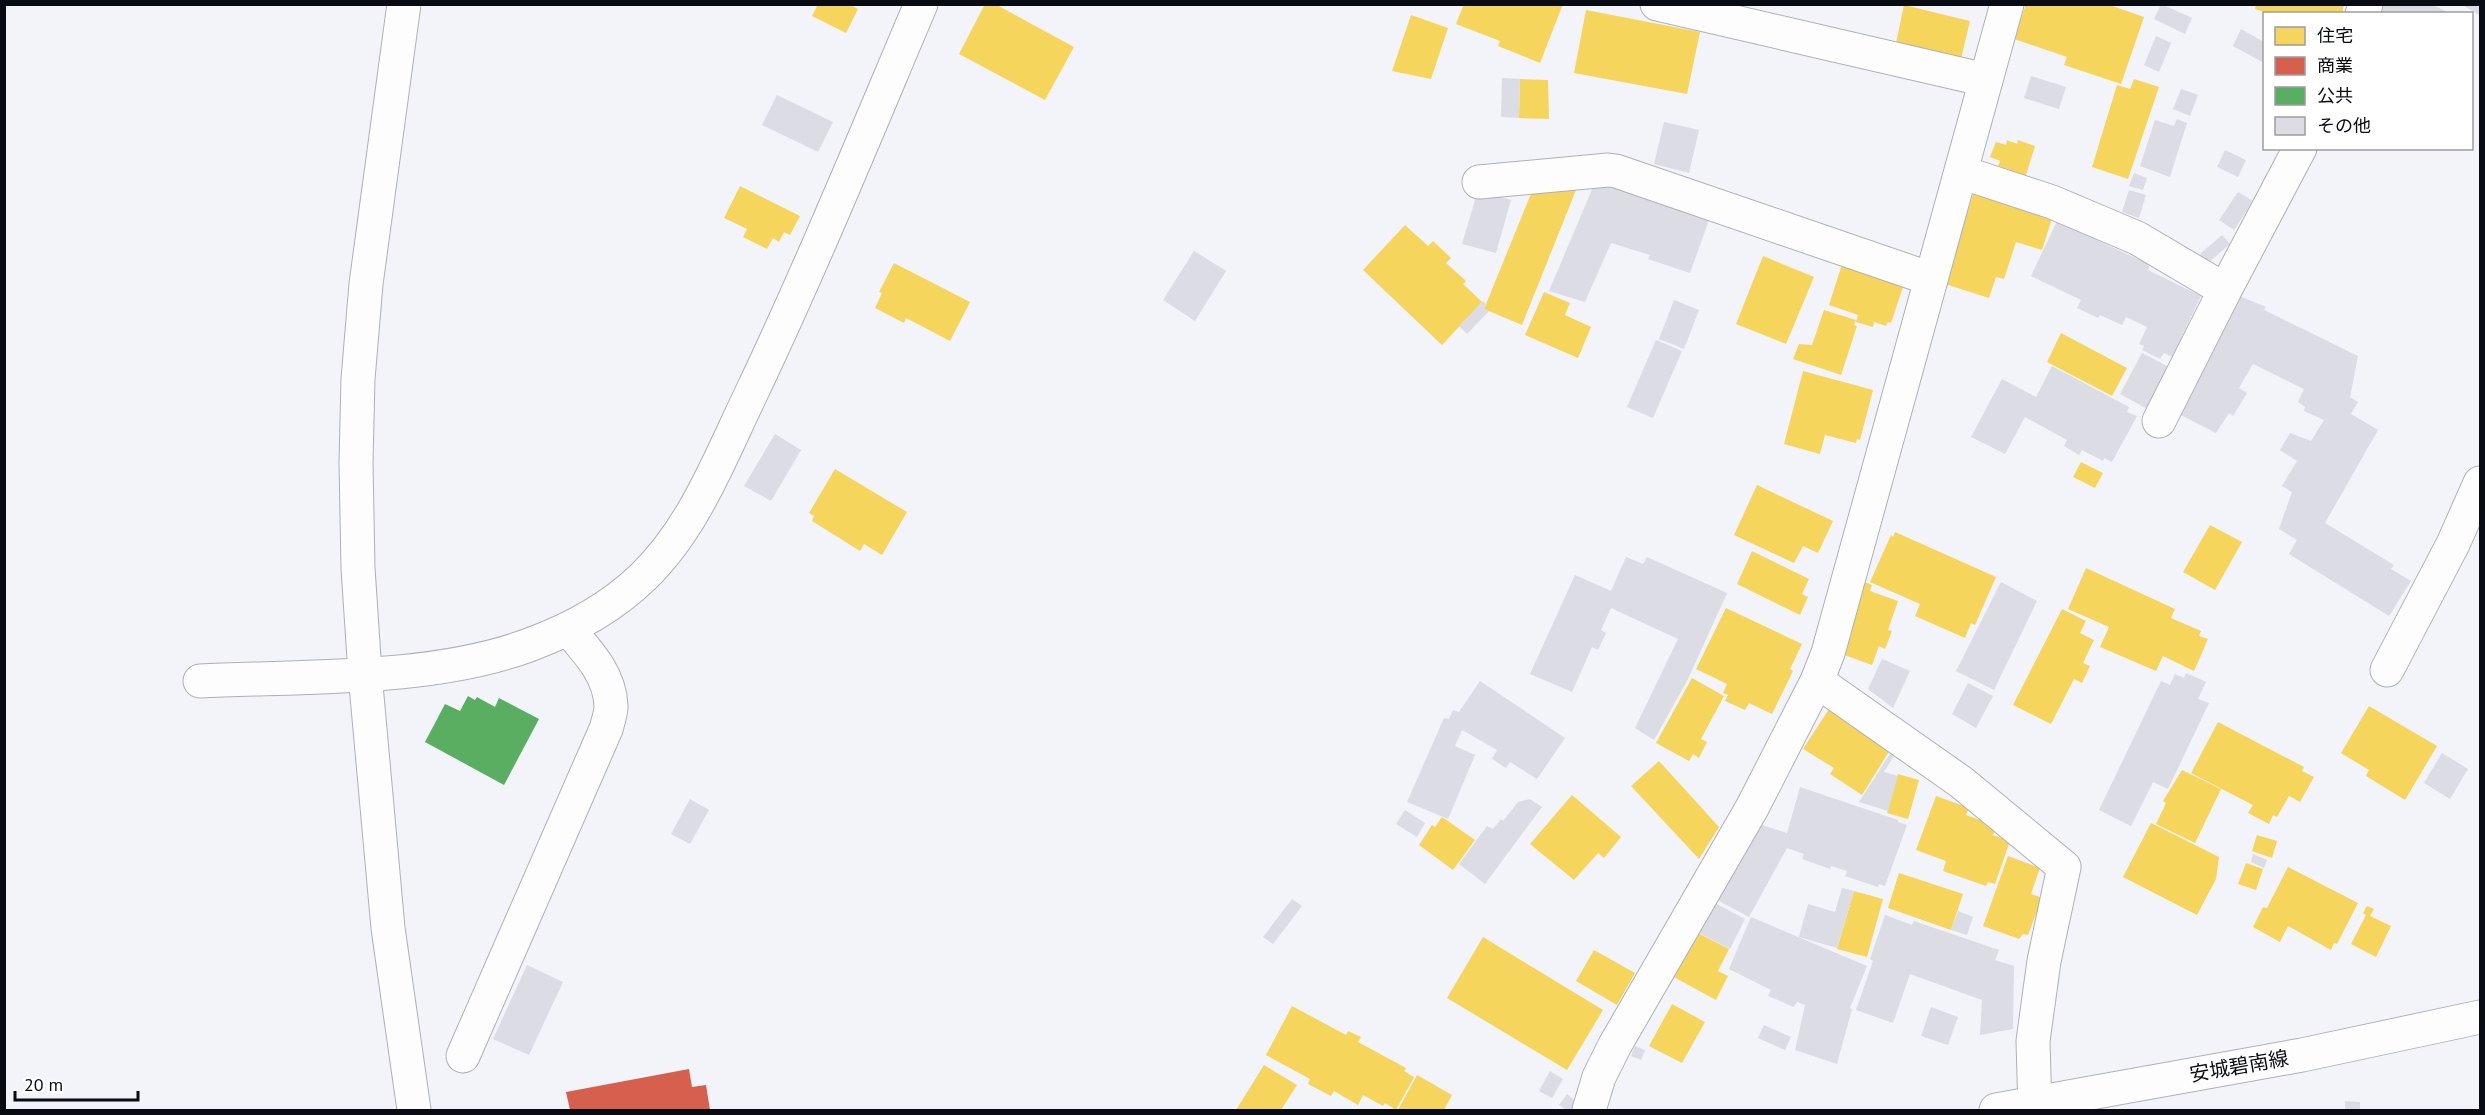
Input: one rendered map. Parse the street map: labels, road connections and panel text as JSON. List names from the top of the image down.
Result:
{
  "streets": {
    "street": ["安城碧南線"]
  },
  "legend": [
    "住宅",
    "商業",
    "公共",
    "その他"
  ],
  "scale_bar": "20 m"
}
